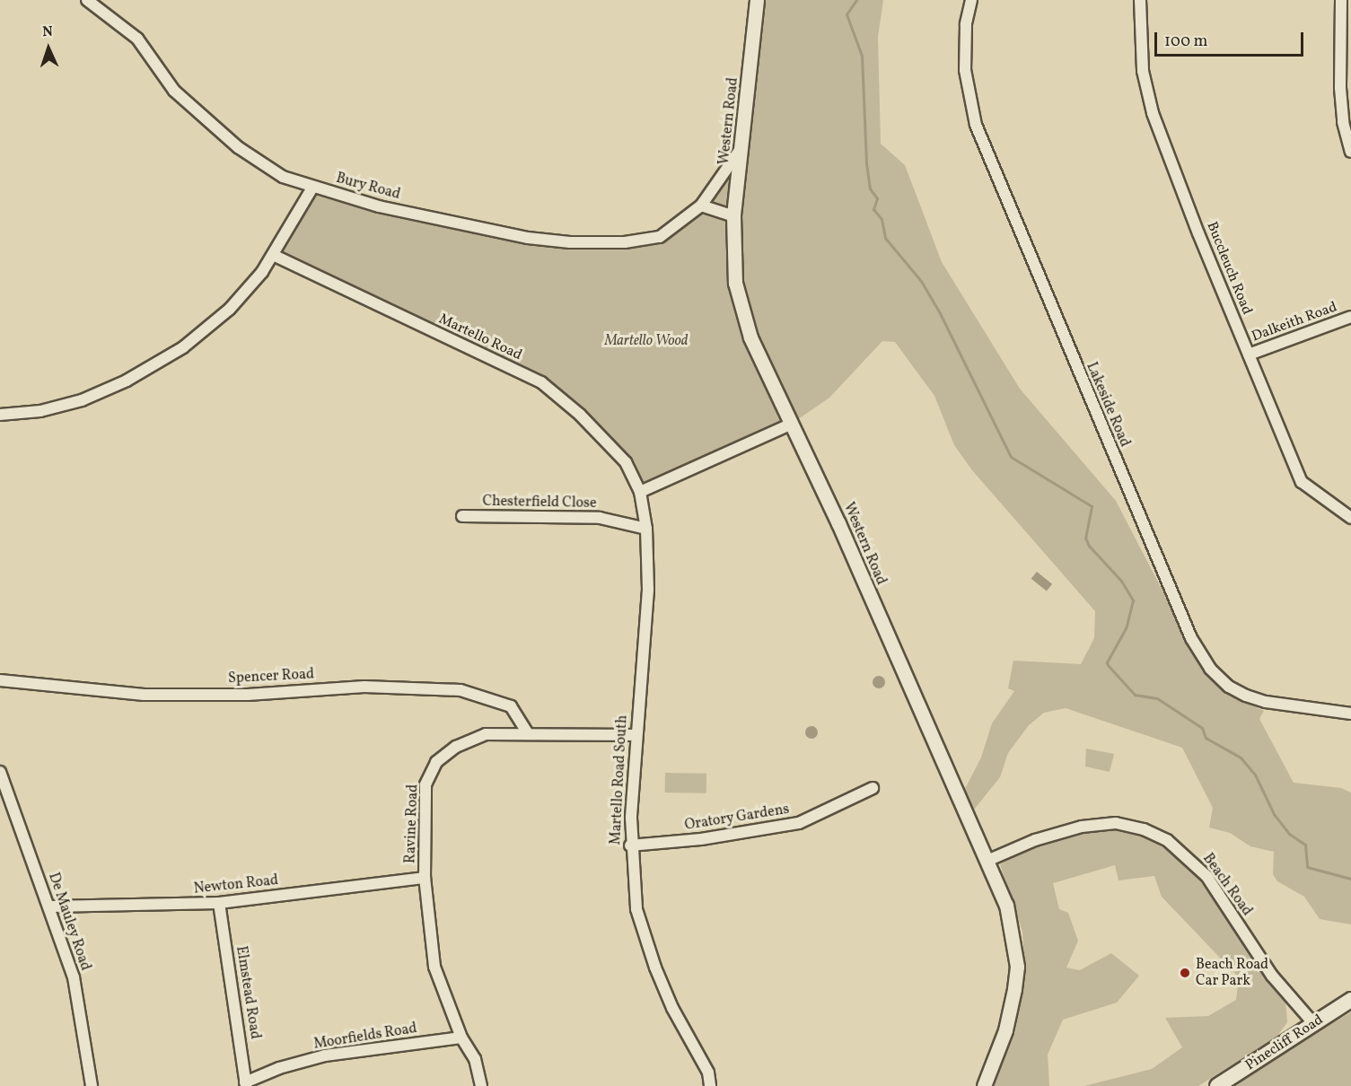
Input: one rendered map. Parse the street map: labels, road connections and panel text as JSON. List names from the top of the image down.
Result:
{
  "streets": {
    "main road": ["Pinecliff Road"],
    "street": [
      "Western Road",
      "Bury Road",
      "Buccleuch Road",
      "Dalkeith Road",
      "Martello Road",
      "Lakeside Road",
      "Chesterfield Close",
      "Spencer Road",
      "Martello Road South",
      "Oratory Gardens",
      "Ravine Road",
      "Newton Road",
      "Beach Road",
      "De Mauley Road",
      "Elmstead Road",
      "Moorfields Road"
    ]
  },
  "crossings": [
    ["Western Road", "Bury Road"],
    ["Western Road", "Beach Road"],
    ["Buccleuch Road", "Dalkeith Road"],
    ["Martello Road", "Chesterfield Close"],
    ["Martello Road", "Martello Road South"],
    ["Spencer Road", "Ravine Road"],
    ["Martello Road South", "Oratory Gardens"],
    ["Martello Road South", "Ravine Road"],
    ["Ravine Road", "Newton Road"],
    ["Ravine Road", "Moorfields Road"],
    ["Newton Road", "De Mauley Road"],
    ["Newton Road", "Elmstead Road"],
    ["Beach Road", "Pinecliff Road"],
    ["Elmstead Road", "Moorfields Road"]
  ],
  "parks": ["Martello Wood"],
  "places": ["Beach Road Car Park"],
  "scale_bar": "100 m",
  "north": "top"
}
